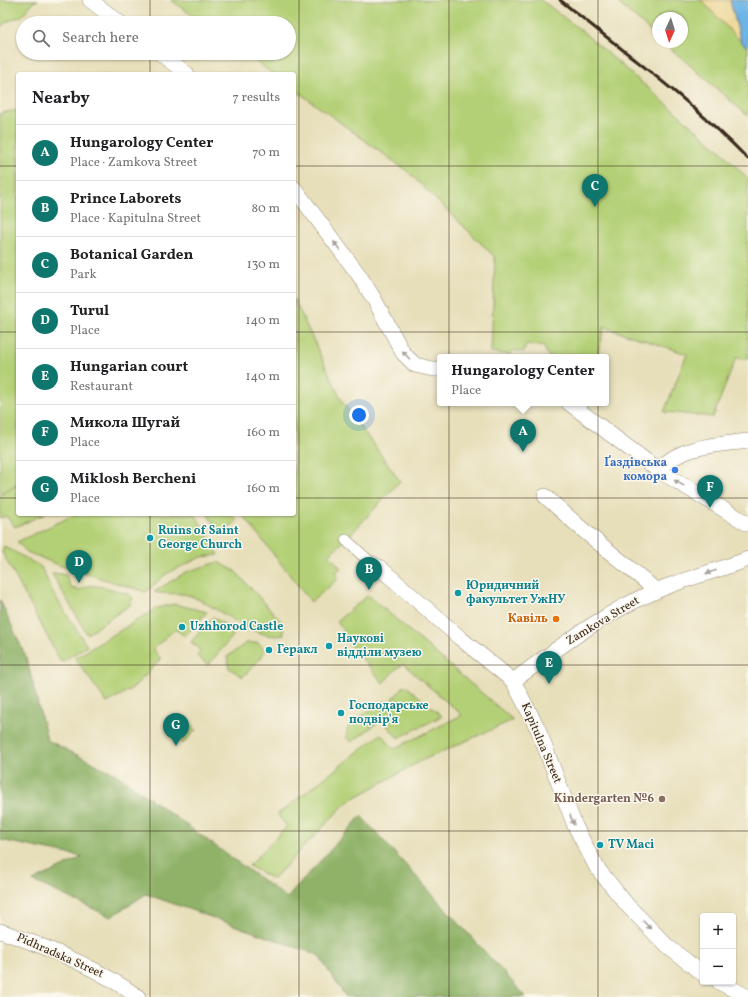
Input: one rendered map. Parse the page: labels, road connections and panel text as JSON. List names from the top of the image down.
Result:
{
  "streets": {
    "street": ["Zamkova Street", "Kapitulna Street", "Pidhradska Street"]
  },
  "crossings": [
    ["Zamkova Street", "Kapitulna Street"]
  ],
  "one_way": ["Kapitulna Street"],
  "places": [
    "Ґаздівська комора",
    "Ruins of Saint George Church",
    "Юридичний факультет УжНУ",
    "Кавіль",
    "Uzhhorod Castle",
    "Наукові відділи музею",
    "Геракл",
    "Господарське подвір'я",
    "Kindergarten №6",
    "TV Maci"
  ],
  "north": "bottom",
  "page": {
    "search": "Search here",
    "heading": ["Nearby", "7 results"],
    "list": [
      {
        "mark": "A",
        "name": "Hungarology Center",
        "note": "Place · Zamkova Street",
        "value": "70 m"
      },
      {
        "mark": "B",
        "name": "Prince Laborets",
        "note": "Place · Kapitulna Street",
        "value": "80 m"
      },
      {
        "mark": "C",
        "name": "Botanical Garden",
        "note": "Park",
        "value": "130 m"
      },
      {
        "mark": "D",
        "name": "Turul",
        "note": "Place",
        "value": "140 m"
      },
      {
        "mark": "E",
        "name": "Hungarian court",
        "note": "Restaurant",
        "value": "140 m"
      },
      {
        "mark": "F",
        "name": "Микола Шугай",
        "note": "Place",
        "value": "160 m"
      },
      {
        "mark": "G",
        "name": "Miklosh Bercheni",
        "note": "Place",
        "value": "160 m"
      }
    ],
    "pins": [
      "C",
      "A",
      "F",
      "D",
      "B",
      "E",
      "G"
    ],
    "popup": ["Hungarology Center", "Place"],
    "map_buttons": ["+", "−"]
  }
}
